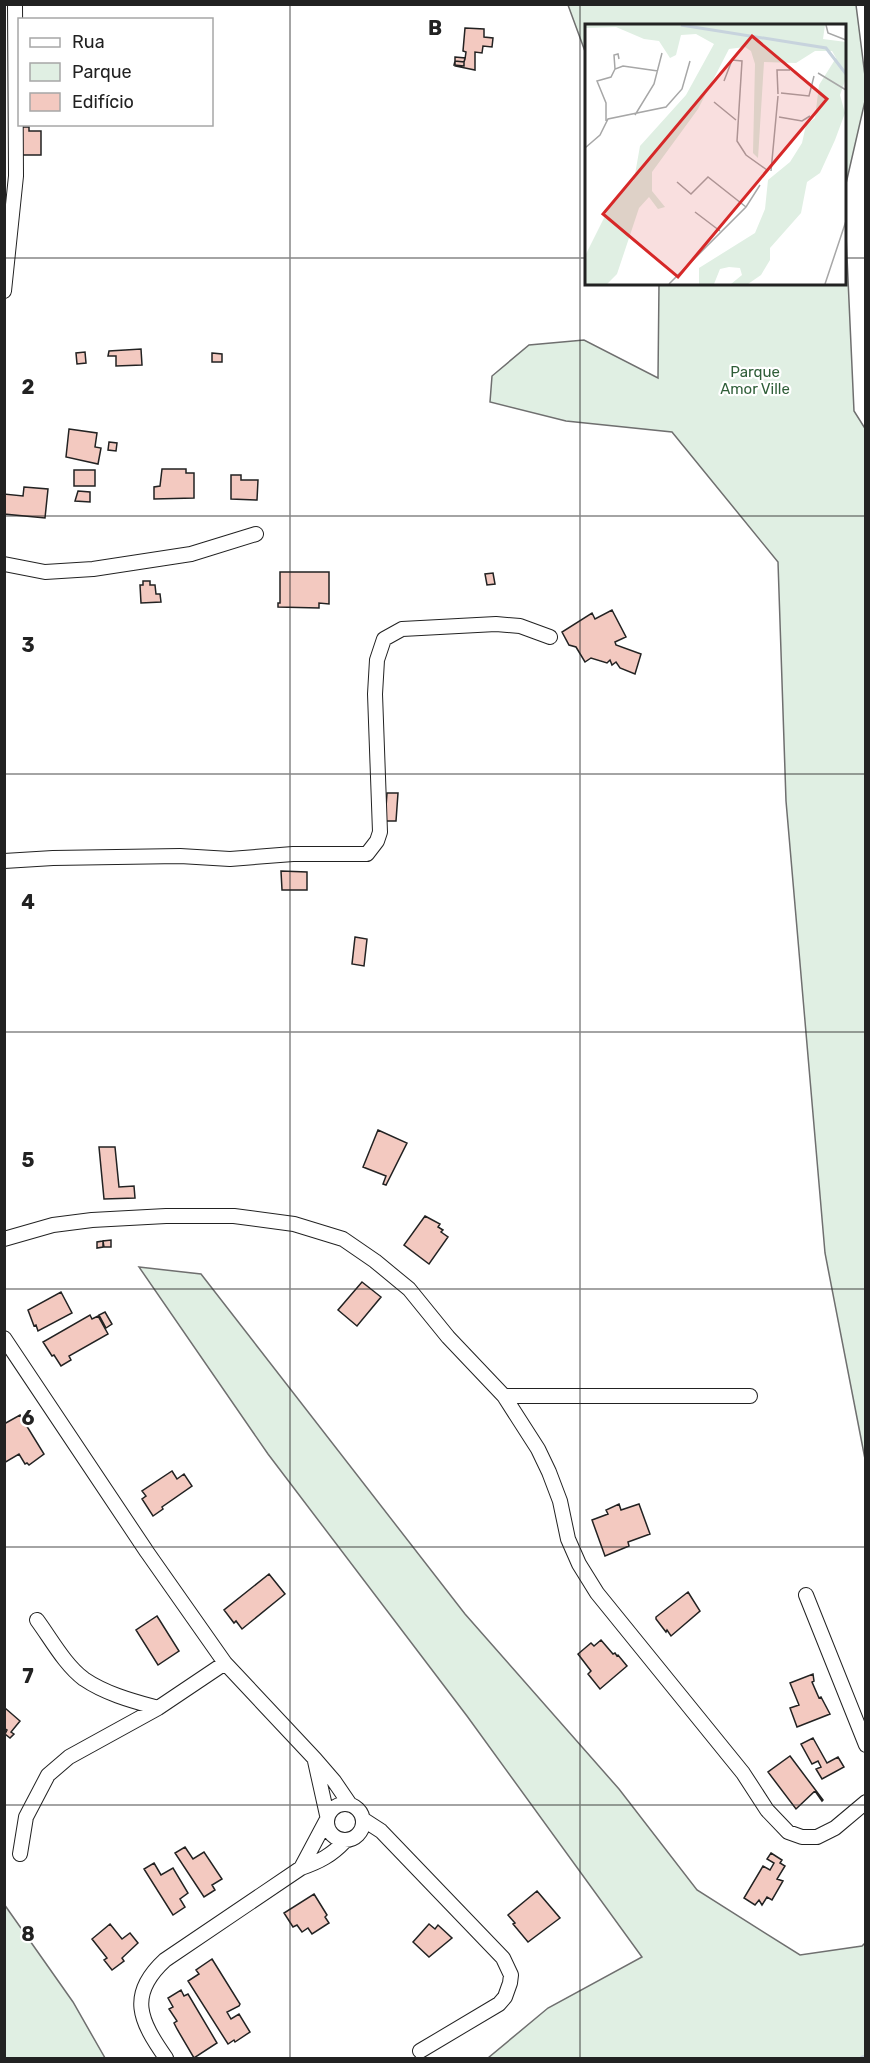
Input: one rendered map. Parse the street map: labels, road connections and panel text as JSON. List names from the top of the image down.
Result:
{
  "parks": ["Parque Amor Ville"],
  "legend": ["Rua", "Parque", "Edifício"],
  "grid": {
    "columns": ["B"],
    "rows": [
      "2",
      "3",
      "4",
      "5",
      "6",
      "7",
      "8"
    ]
  }
}
